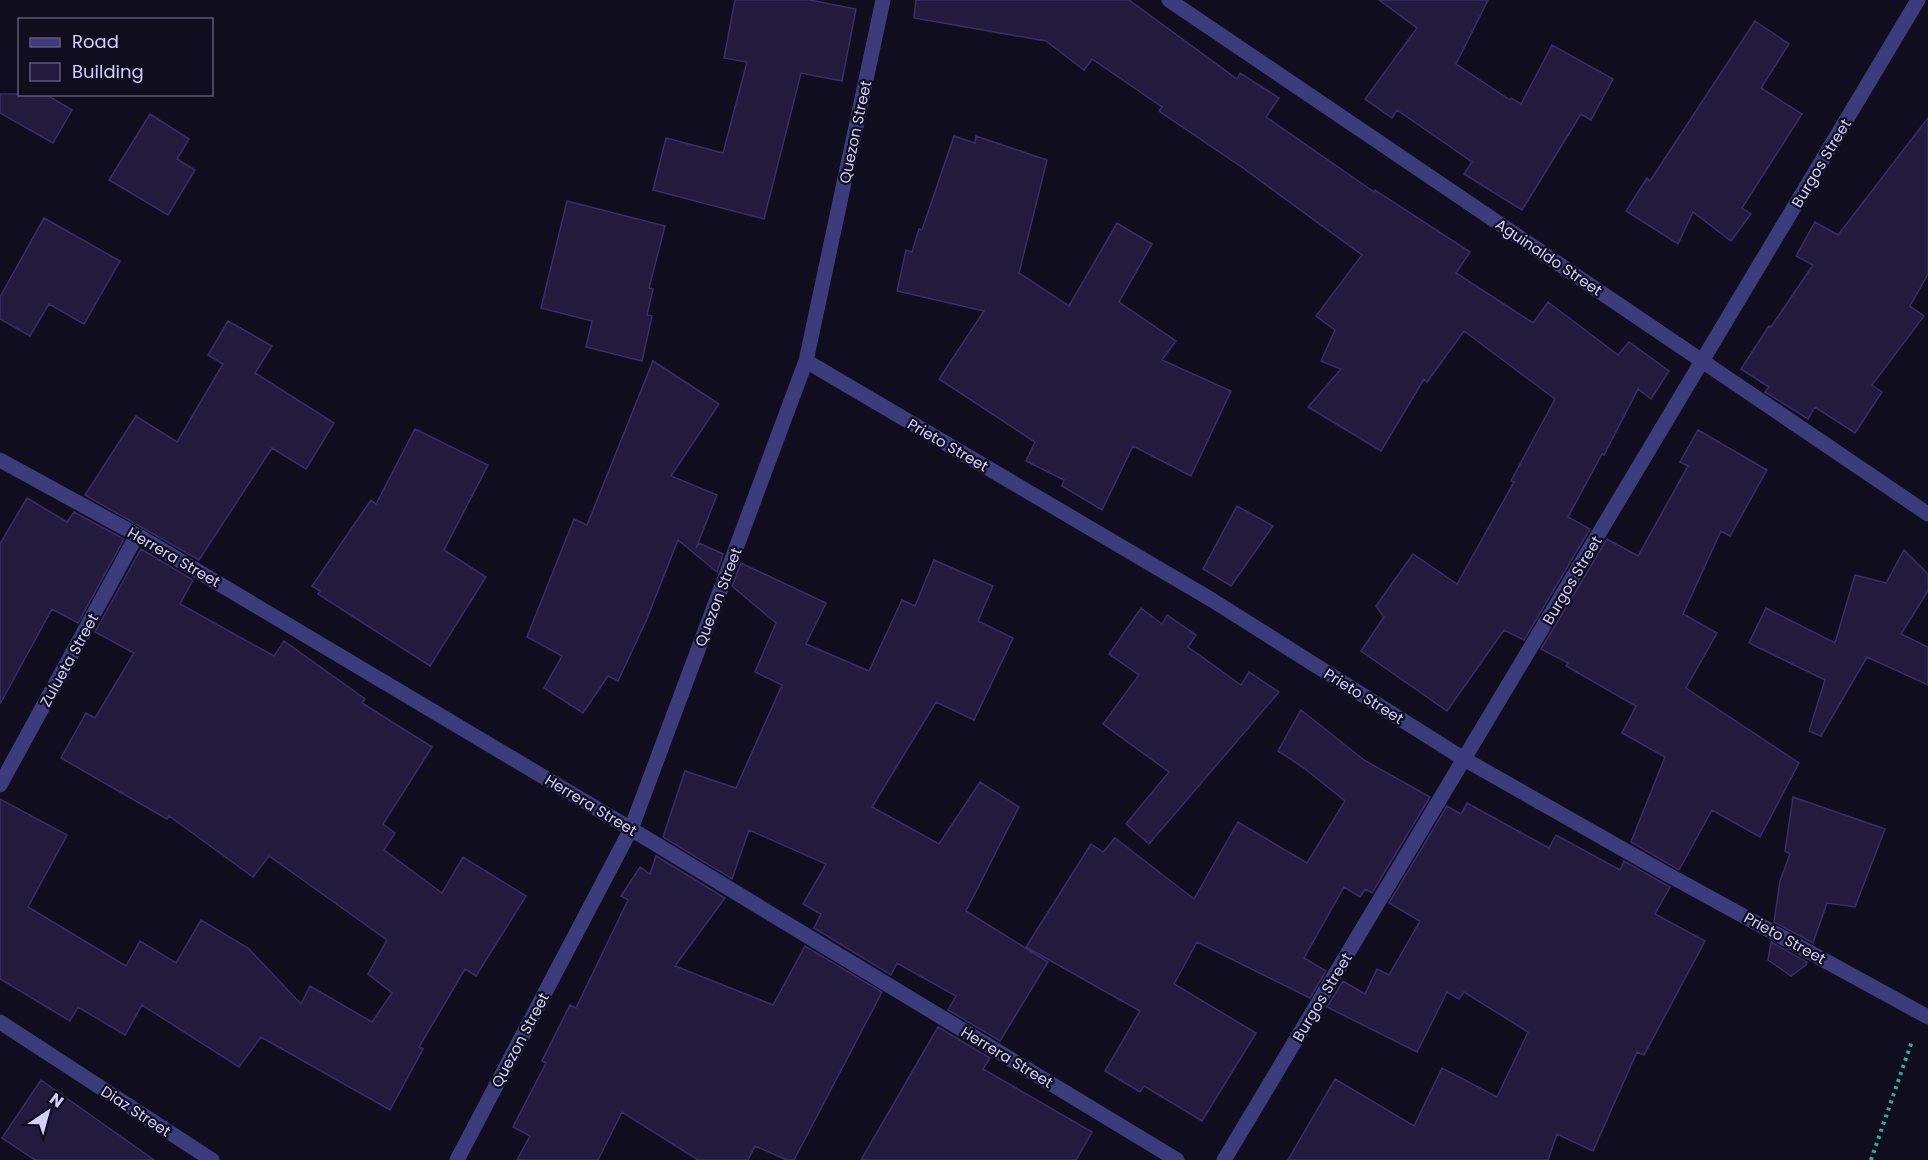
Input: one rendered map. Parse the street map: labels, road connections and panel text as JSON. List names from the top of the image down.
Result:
{
  "streets": {
    "street": [
      "Quezon Street",
      "Burgos Street",
      "Aguinaldo Street",
      "Prieto Street",
      "Herrera Street",
      "Zulueta Street",
      "Diaz Street"
    ]
  },
  "crossings": [
    ["Quezon Street", "Prieto Street"],
    ["Quezon Street", "Herrera Street"],
    ["Burgos Street", "Aguinaldo Street"],
    ["Burgos Street", "Prieto Street"],
    ["Herrera Street", "Zulueta Street"]
  ],
  "legend": ["Road", "Building"],
  "north": "top right"
}
